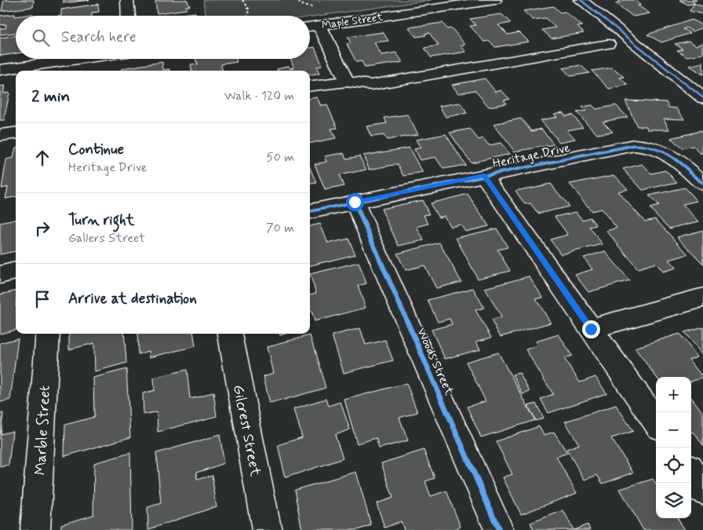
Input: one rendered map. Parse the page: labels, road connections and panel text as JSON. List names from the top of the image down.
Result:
{
  "streets": {
    "street": [
      "Maple Street",
      "Heritage Drive",
      "Woods Street",
      "Marble Street",
      "Gilcrest Street"
    ]
  },
  "crossings": [
    ["Heritage Drive", "Woods Street"]
  ],
  "page": {
    "search": "Search here",
    "heading": ["2 min", "Walk · 120 m"],
    "list": [
      ["Continue", "Heritage Drive", "50 m"],
      ["Turn right", "Gallers Street", "70 m"],
      "Arrive at destination"
    ],
    "map_buttons": ["+", "−"]
  }
}
